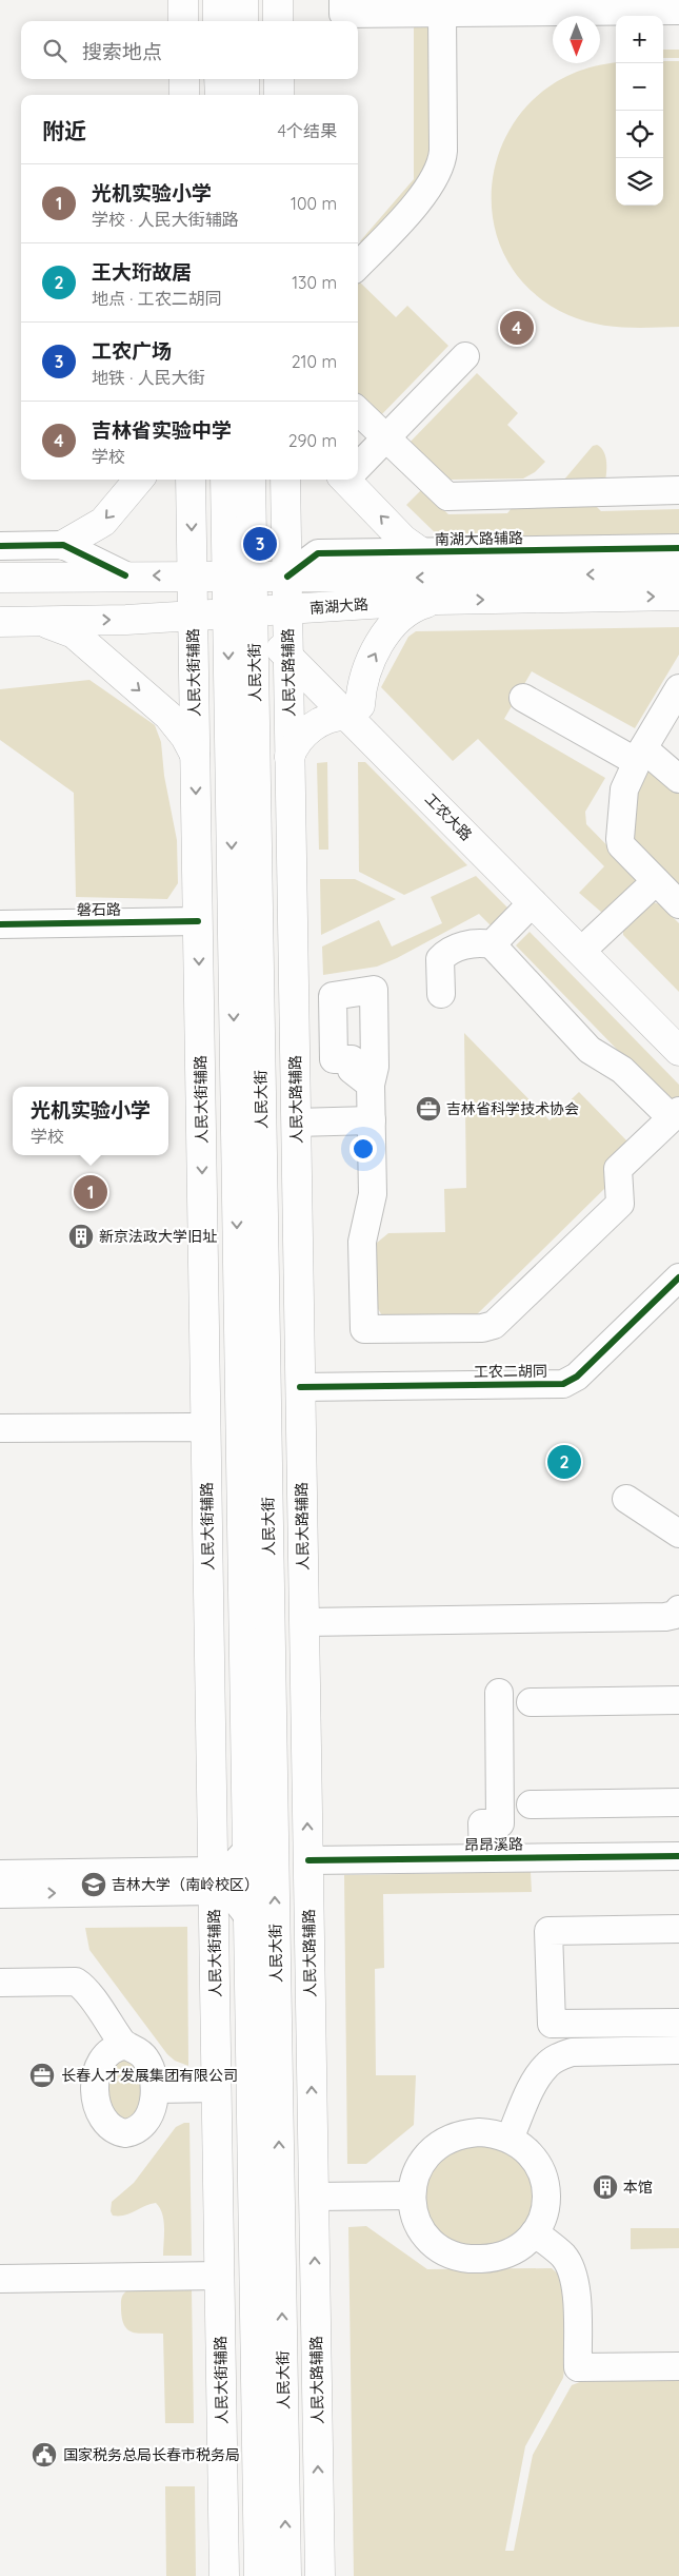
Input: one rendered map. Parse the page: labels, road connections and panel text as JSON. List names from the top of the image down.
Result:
{
  "streets": {
    "main road": [
      "南湖大路",
      "人民大街辅路",
      "人民大街",
      "人民大路辅路",
      "工农大路"
    ],
    "street": [
      "南湖大路辅路",
      "磐石路",
      "工农二胡同",
      "昂昂溪路"
    ]
  },
  "crossings": [
    ["南湖大路辅路", "南湖大路"],
    ["南湖大路辅路", "人民大路辅路"],
    ["南湖大路", "人民大街辅路"],
    ["南湖大路", "人民大街"],
    ["南湖大路", "人民大路辅路"],
    ["南湖大路", "工农大路"],
    ["人民大街辅路", "磐石路"],
    ["人民大街", "人民大路辅路"],
    ["人民大街", "工农大路"],
    ["人民大路辅路", "工农大路"],
    ["人民大路辅路", "工农二胡同"],
    ["人民大路辅路", "昂昂溪路"]
  ],
  "one_way": ["人民大街辅路", "人民大路辅路"],
  "places": {
    "office": ["吉林省科学技术协会", "长春人才发展集团有限公司"],
    "building": ["新京法政大学旧址", "本馆"],
    "school or university": ["吉林大学（南岭校区）"],
    "public building": ["国家税务总局长春市税务局"]
  },
  "north": "bottom",
  "page": {
    "map_buttons": ["+", "−"],
    "search": "搜索地点",
    "heading": ["附近", "4个结果"],
    "list": [
      {
        "mark": "1",
        "name": "光机实验小学",
        "note": "学校 · 人民大街辅路",
        "value": "100 m"
      },
      {
        "mark": "2",
        "name": "王大珩故居",
        "note": "地点 · 工农二胡同",
        "value": "130 m"
      },
      {
        "mark": "3",
        "name": "工农广场",
        "note": "地铁 · 人民大街",
        "value": "210 m"
      },
      {
        "mark": "4",
        "name": "吉林省实验中学",
        "note": "学校",
        "value": "290 m"
      }
    ],
    "pins": [
      "4",
      "3",
      "1",
      "2"
    ],
    "popup": ["光机实验小学", "学校"]
  }
}
